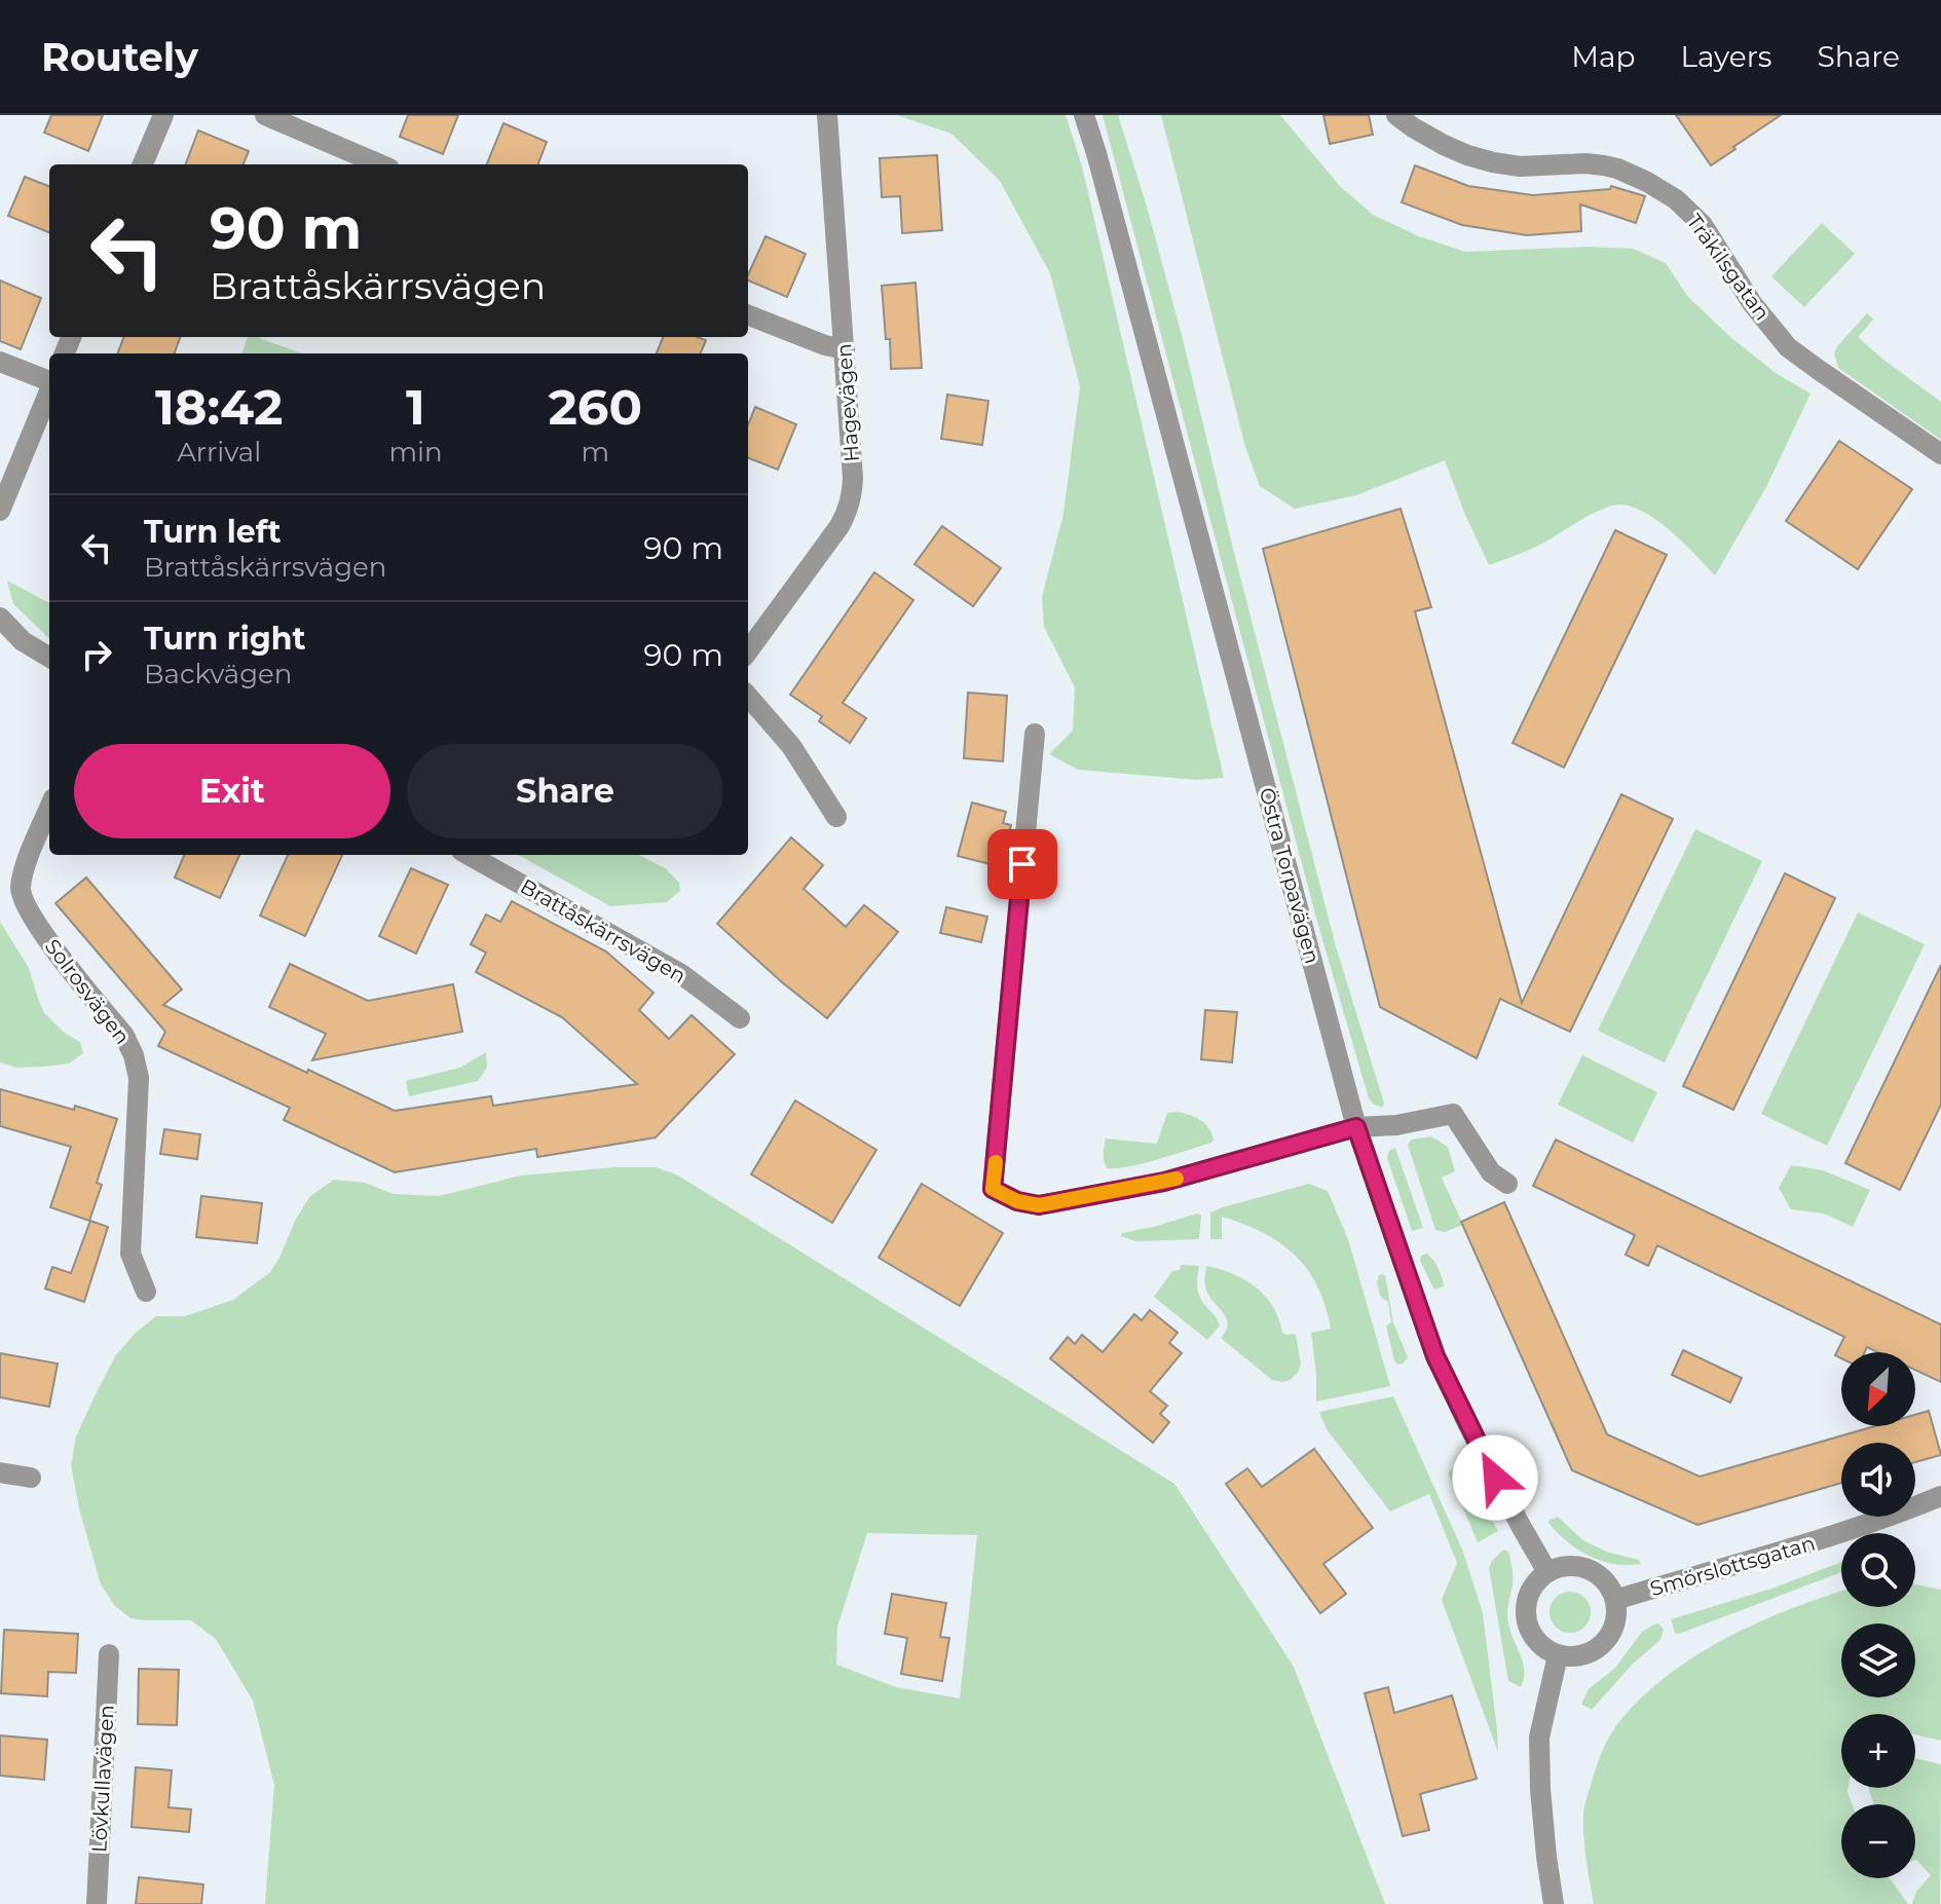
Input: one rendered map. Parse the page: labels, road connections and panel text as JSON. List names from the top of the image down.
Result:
{
  "streets": {
    "street": [
      "Träkilsgatan",
      "Hagevägen",
      "Östra Torpavägen",
      "Brattåskärrsvägen",
      "Solrosvägen",
      "Smörslottsgatan",
      "Lövkullavägen"
    ]
  },
  "crossings": [
    ["Östra Torpavägen", "Smörslottsgatan"]
  ],
  "north": "bottom left",
  "page": {
    "header": "Routely",
    "nav": ["Map", "Layers", "Share"],
    "turn": ["90 m", "Brattåskärrsvägen"],
    "eta": [
      "18:42",
      "Arrival",
      "1",
      "min",
      "260",
      "m"
    ],
    "list": [
      {
        "name": "Turn left",
        "note": "Brattåskärrsvägen",
        "value": "90 m"
      },
      {
        "name": "Turn right",
        "note": "Backvägen",
        "value": "90 m"
      }
    ],
    "buttons": ["Exit", "Share"],
    "map_buttons": ["+", "−"]
  }
}
